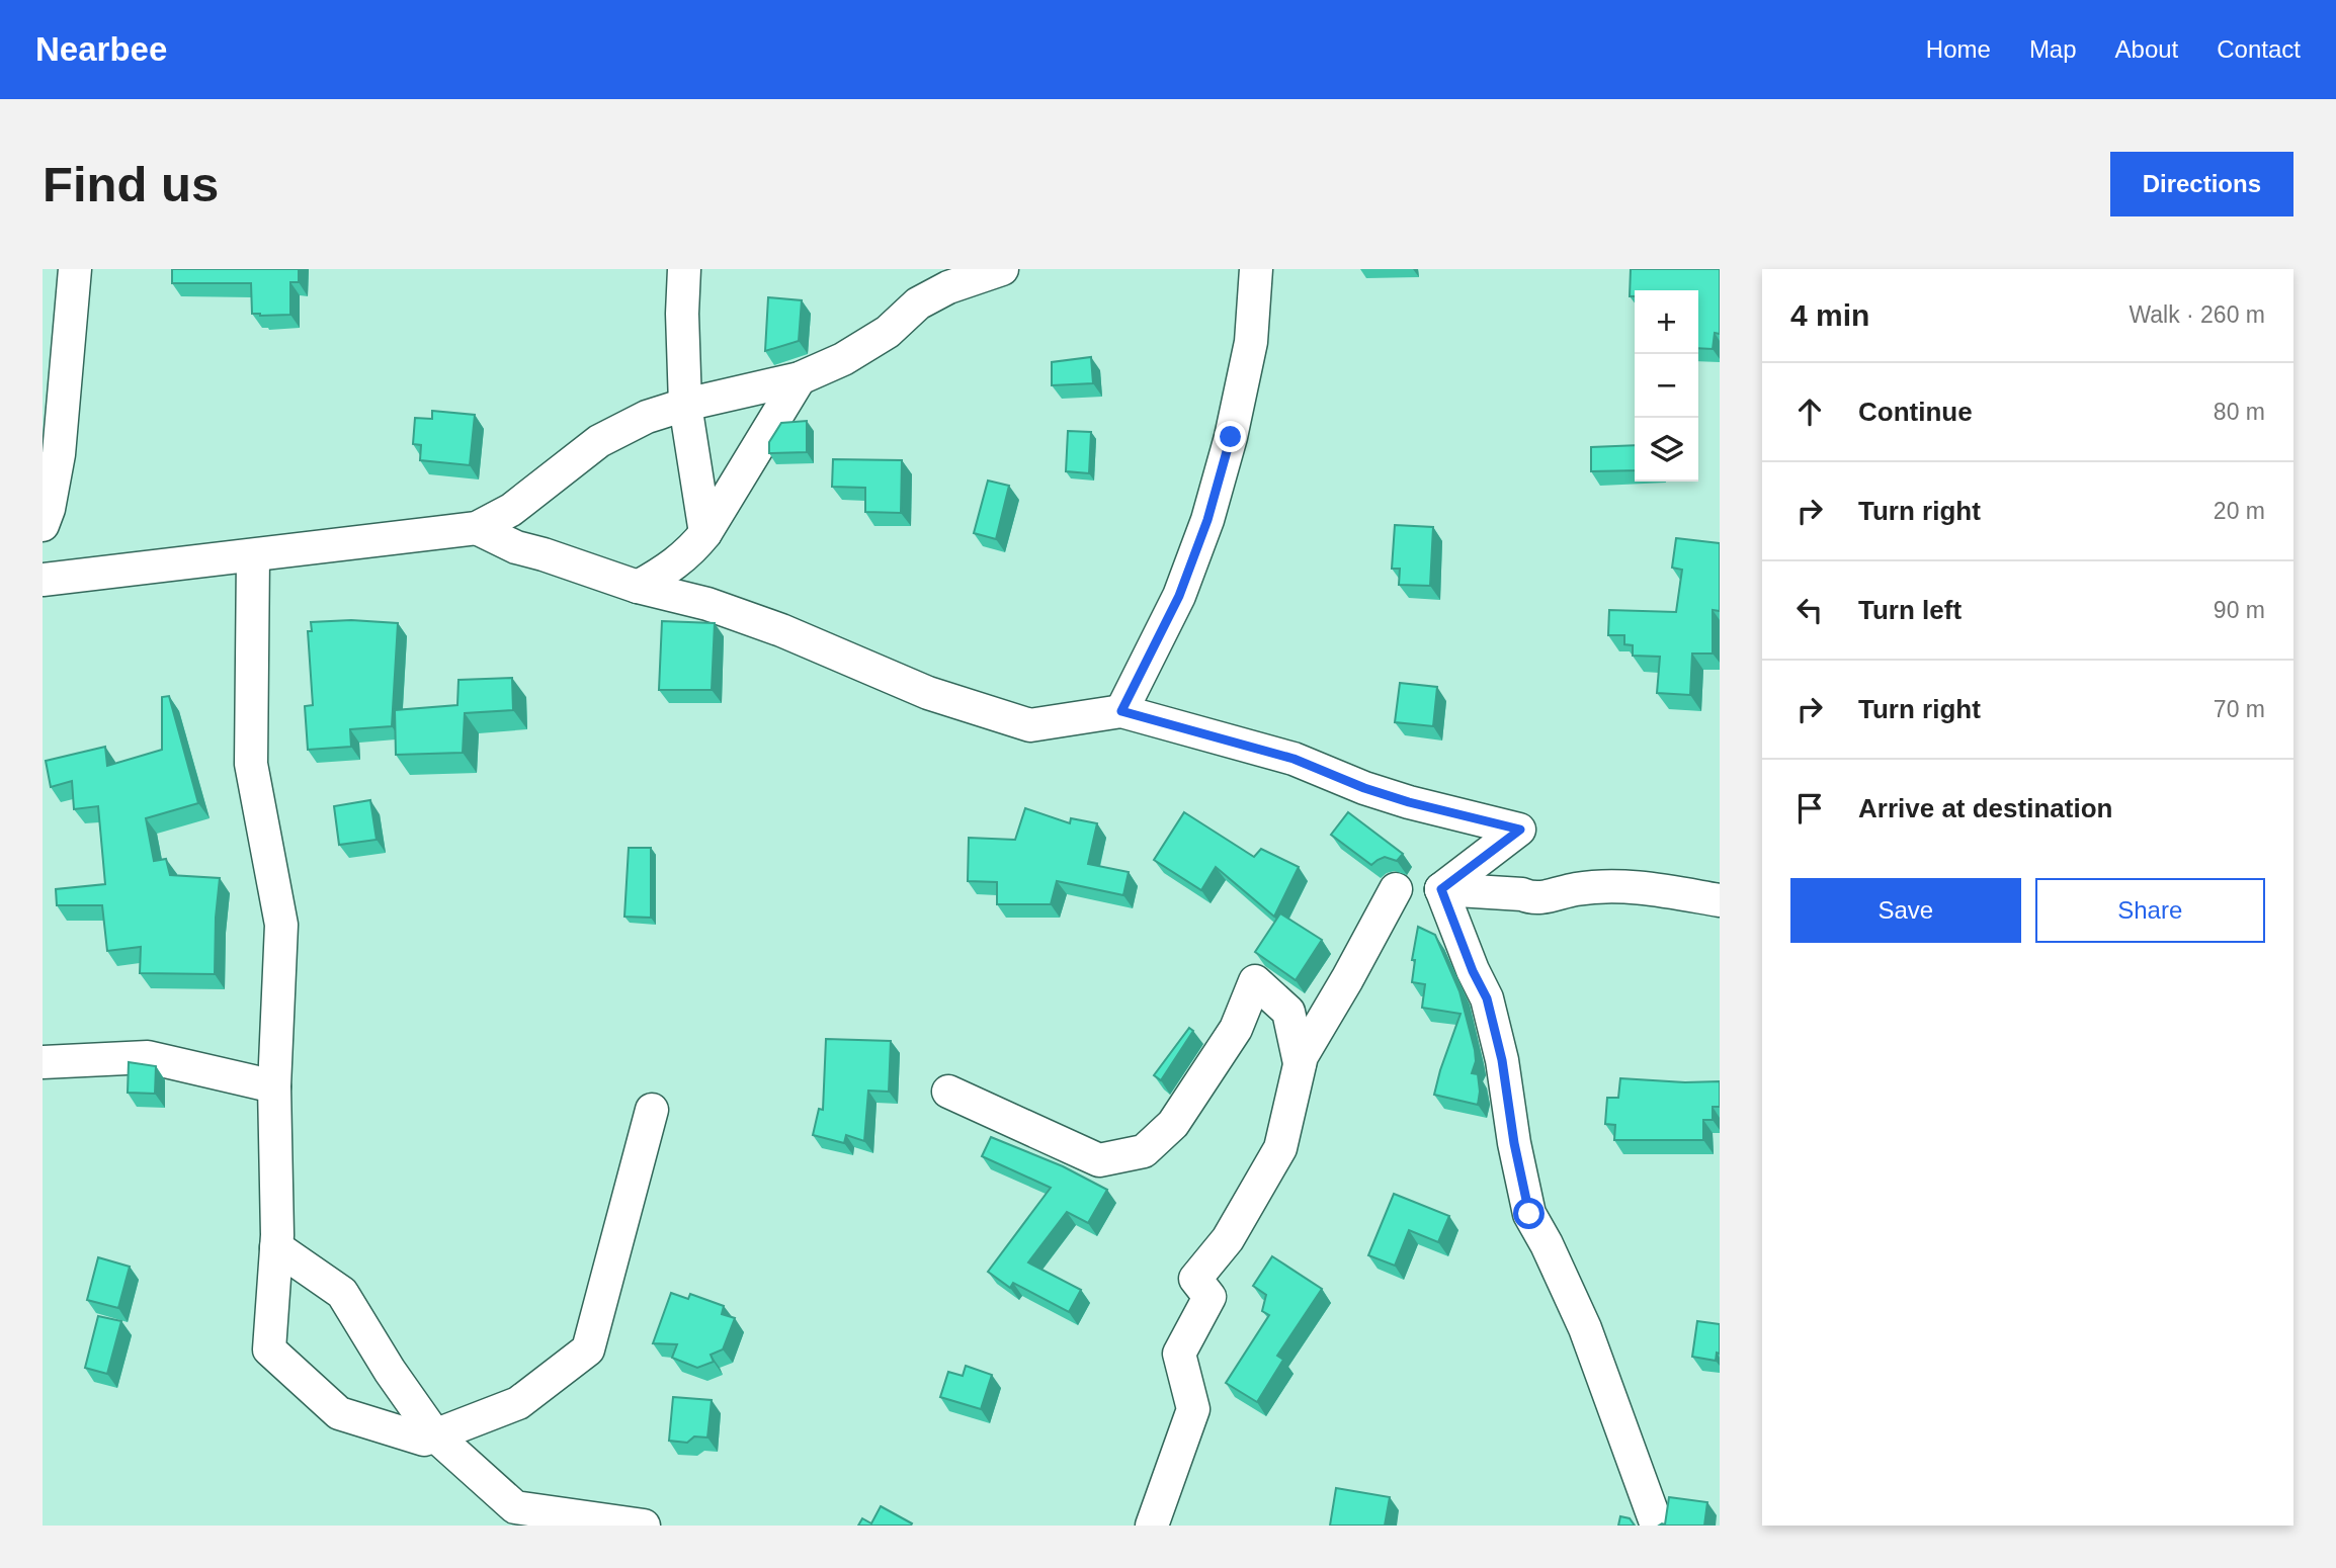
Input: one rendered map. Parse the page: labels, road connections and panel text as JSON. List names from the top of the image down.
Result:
{
  "page": {
    "header": "Nearbee",
    "nav": [
      "Home",
      "Map",
      "About",
      "Contact"
    ],
    "buttons": [
      "Directions",
      ["Save", "Share"]
    ],
    "title": "Find us",
    "heading": ["4 min", "Walk · 260 m"],
    "map_buttons": ["+", "−"],
    "list": [
      ["Continue", "80 m"],
      ["Turn right", "20 m"],
      ["Turn left", "90 m"],
      ["Turn right", "70 m"],
      "Arrive at destination"
    ]
  }
}
